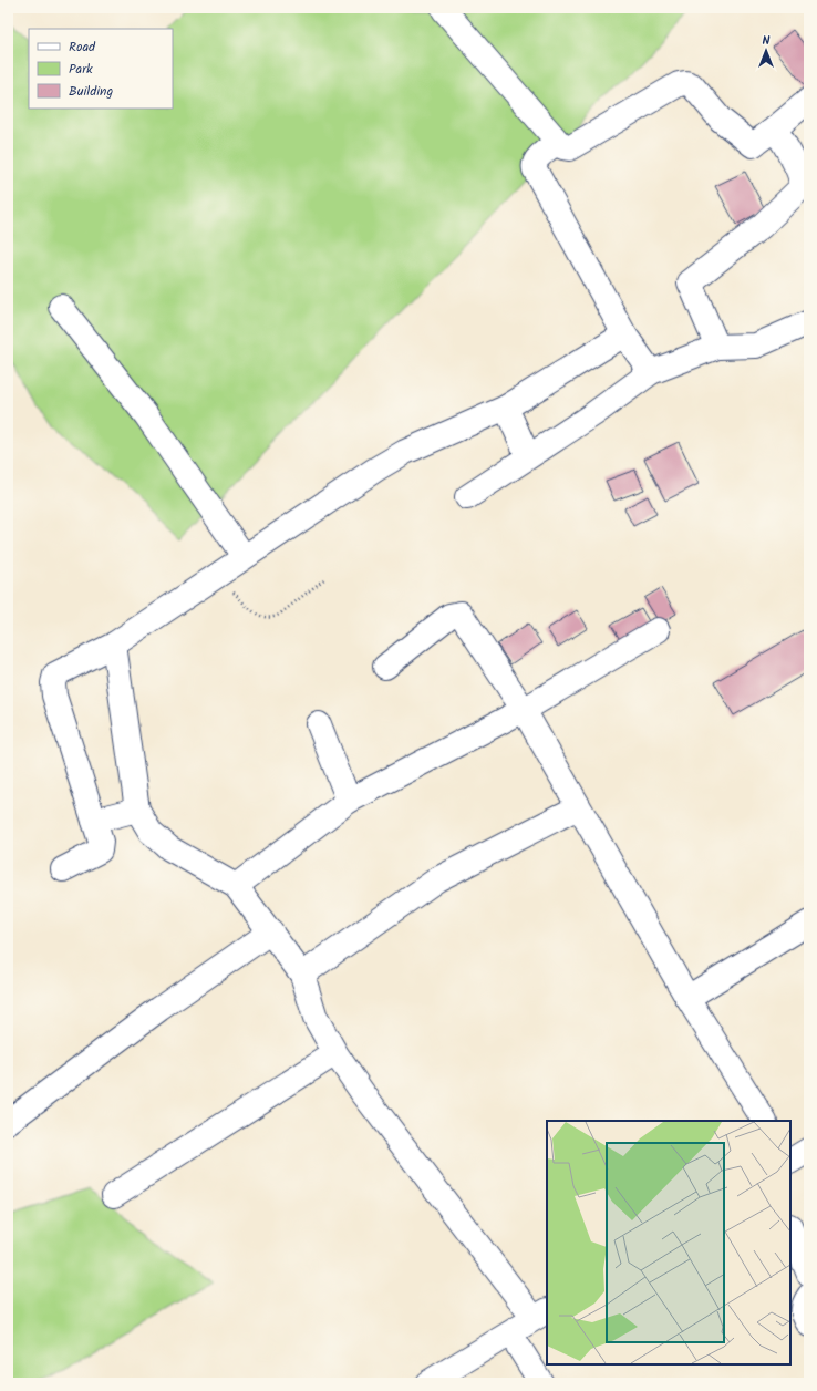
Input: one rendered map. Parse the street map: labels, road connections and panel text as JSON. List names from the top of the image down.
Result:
{
  "legend": ["Road", "Park", "Building"],
  "north": "top"
}
